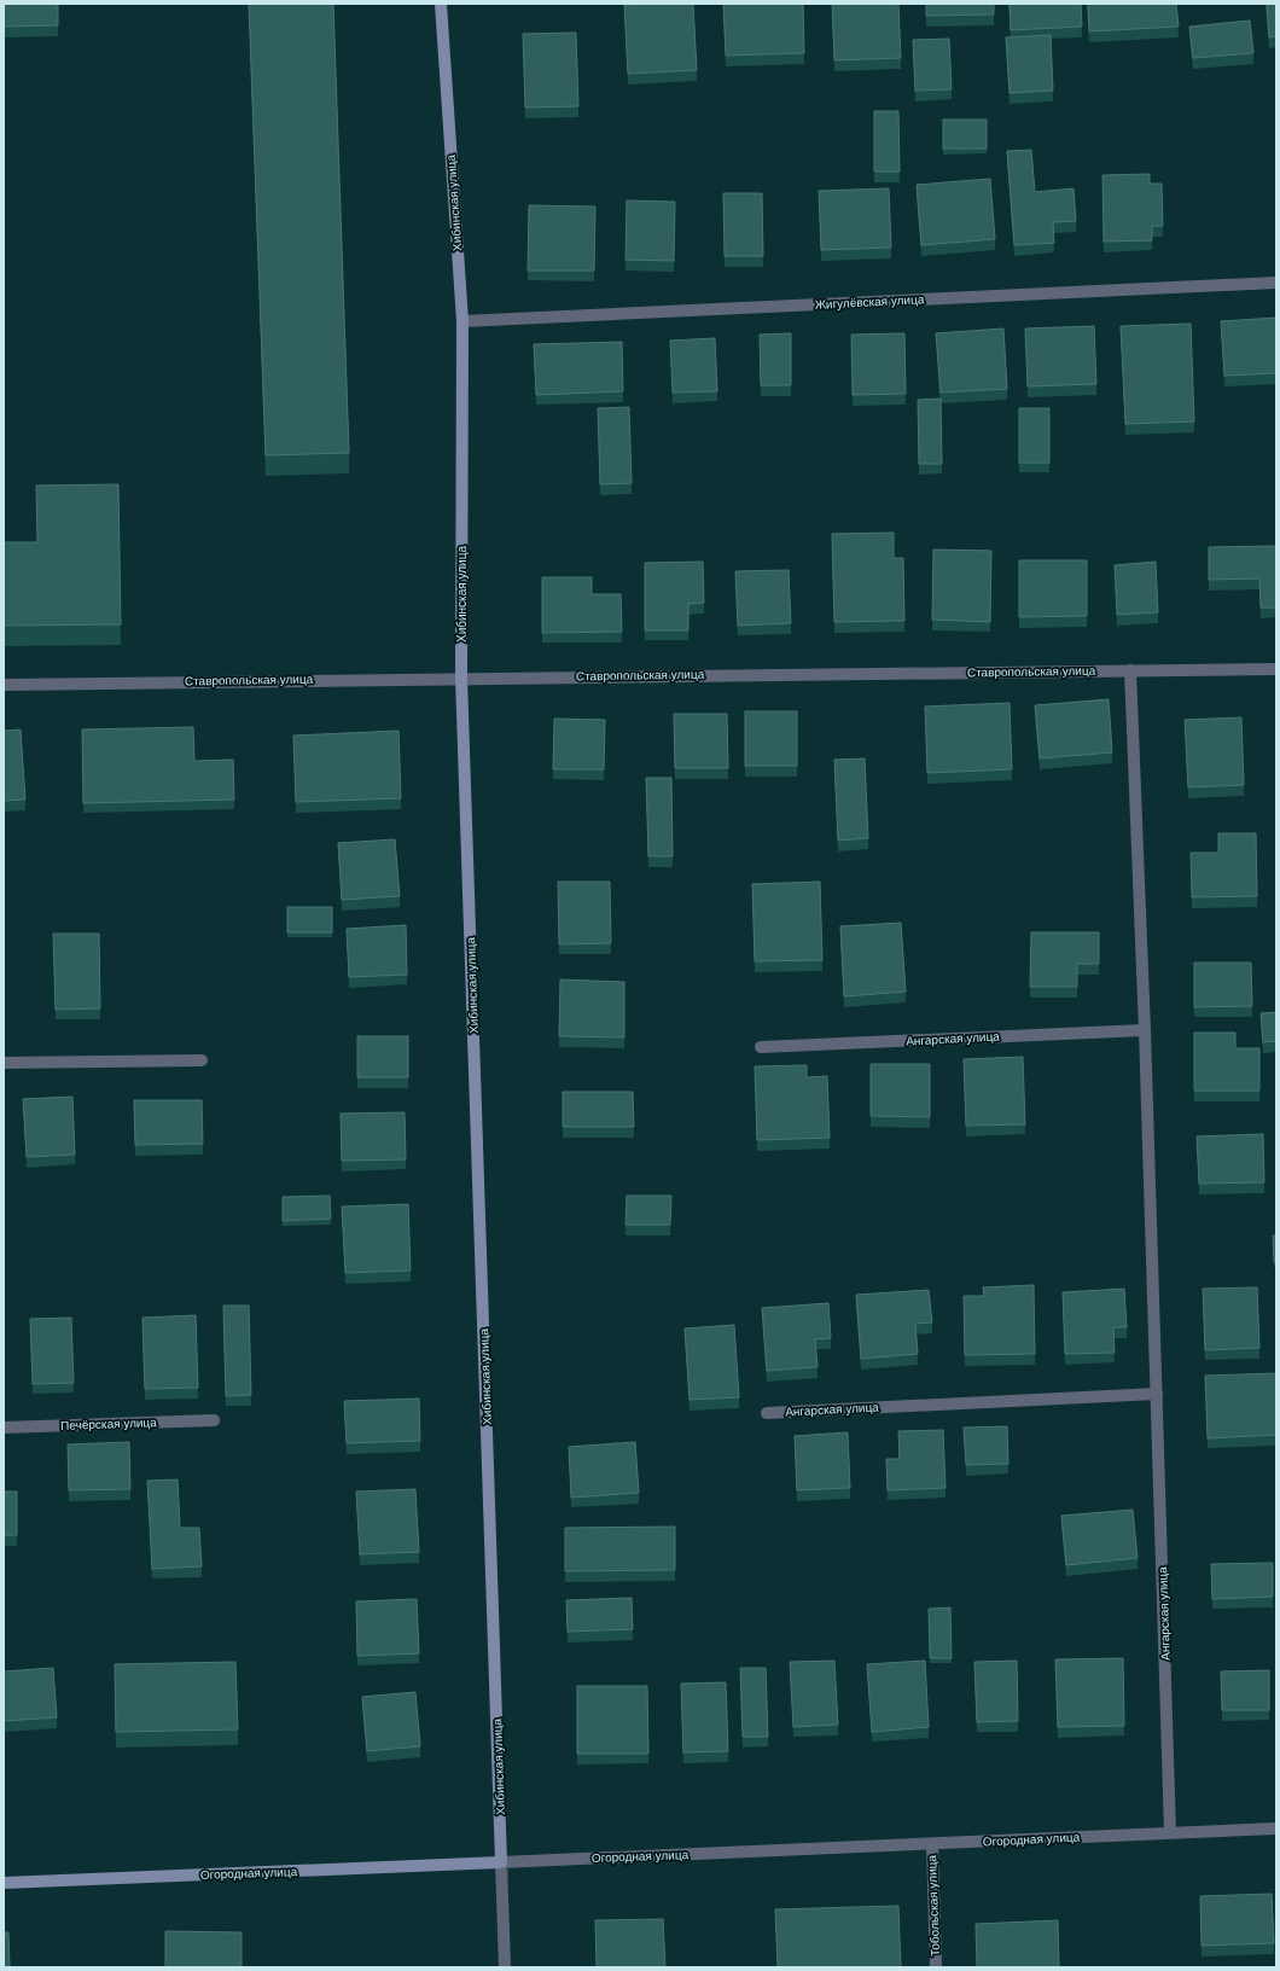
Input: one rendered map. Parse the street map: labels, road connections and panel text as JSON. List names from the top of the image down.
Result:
{
  "streets": {
    "street": [
      "Хибинская улица",
      "Жигулёвская улица",
      "Ставропольская улица",
      "Ангарская улица",
      "Печёрская улица",
      "Огородная улица",
      "Тобольская улица"
    ]
  },
  "crossings": [
    ["Хибинская улица", "Жигулёвская улица"],
    ["Хибинская улица", "Ставропольская улица"],
    ["Хибинская улица", "Огородная улица"],
    ["Ставропольская улица", "Ангарская улица"],
    ["Ангарская улица", "Огородная улица"],
    ["Огородная улица", "Тобольская улица"]
  ]
}
